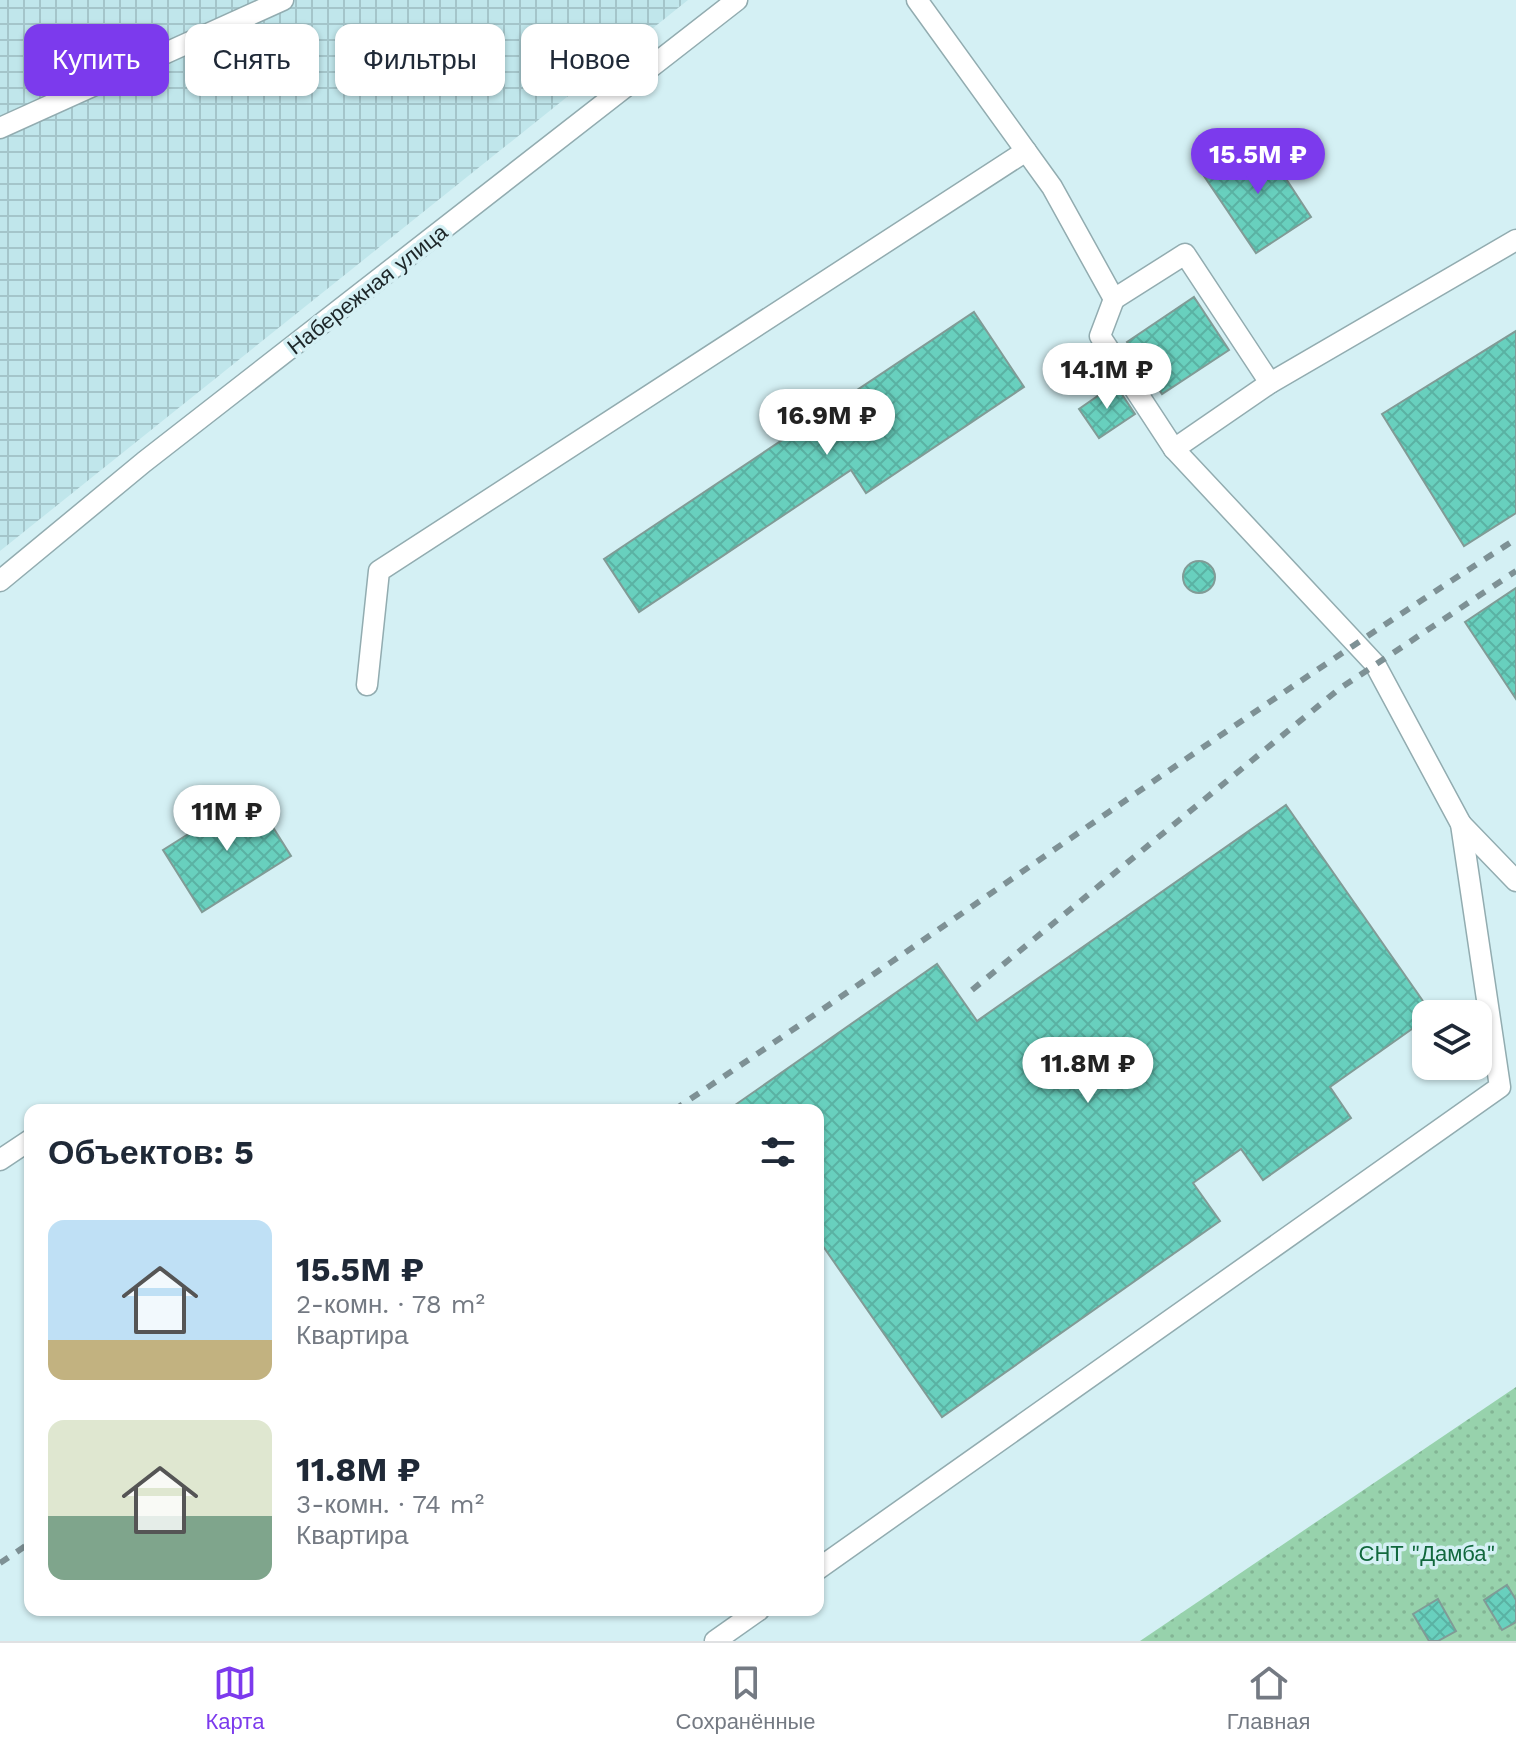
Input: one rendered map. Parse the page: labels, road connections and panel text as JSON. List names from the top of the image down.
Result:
{
  "streets": {
    "lane": ["Набережная улица"]
  },
  "parks": ["СНТ \"Дамба\""],
  "page": {
    "chip": [
      "Купить",
      "Снять",
      "Фильтры",
      "Новое"
    ],
    "price": [
      "15.5M ₽",
      "14.1M ₽",
      "16.9M ₽",
      "11M ₽",
      "11.8M ₽"
    ],
    "heading": "Объектов: 5",
    "list": [
      {
        "name": "15.5M ₽",
        "note": "2-комн. · 78 m² · Квартира"
      },
      {
        "name": "11.8M ₽",
        "note": "3-комн. · 74 m² · Квартира"
      }
    ],
    "tabs": ["Карта", "Сохранённые", "Главная"]
  }
}
